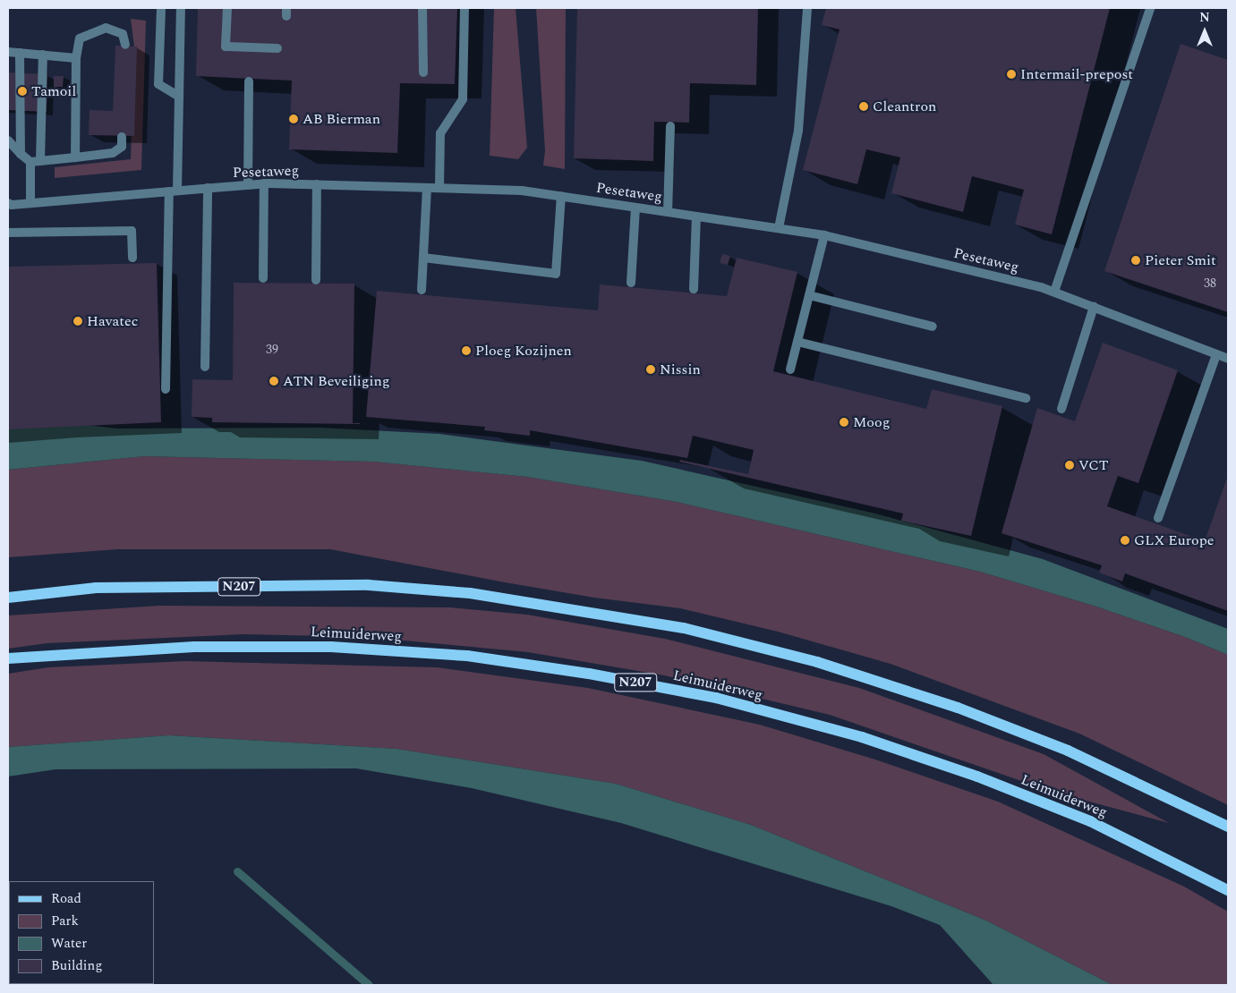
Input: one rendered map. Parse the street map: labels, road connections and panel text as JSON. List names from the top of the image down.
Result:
{
  "streets": {
    "main road": ["N207", "Leimuiderweg"],
    "street": ["Pesetaweg"]
  },
  "places": [
    "Intermail-prepost",
    "Tamoil",
    "Cleantron",
    "AB Bierman",
    "Pieter Smit",
    "Havatec",
    "Ploeg Kozijnen",
    "Nissin",
    "ATN Beveiliging",
    "Moog",
    "VCT",
    "GLX Europe"
  ],
  "house_numbers": ["38", "39"],
  "legend": [
    "Road",
    "Park",
    "Water",
    "Building"
  ],
  "north": "top"
}
